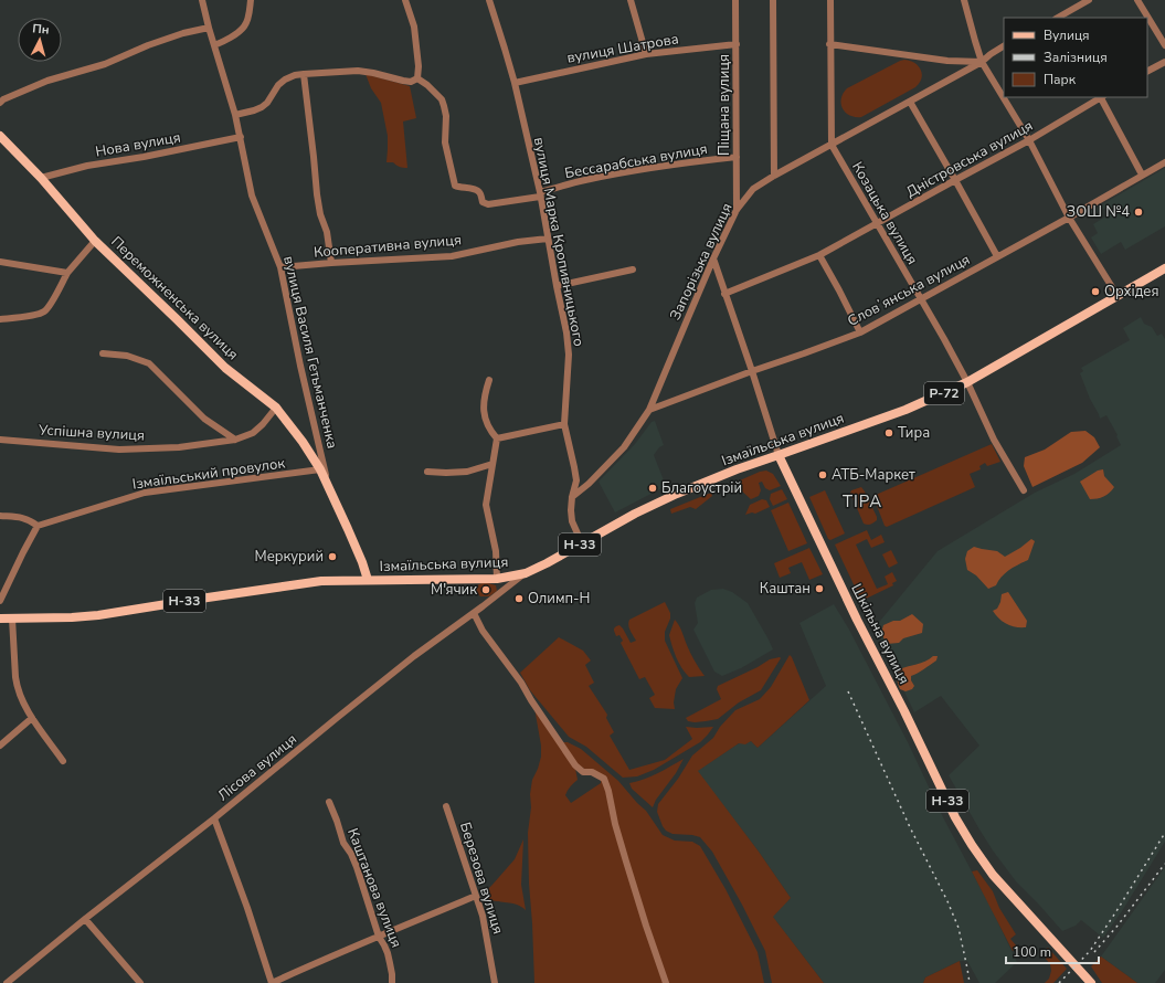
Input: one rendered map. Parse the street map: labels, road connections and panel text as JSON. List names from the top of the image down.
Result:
{
  "streets": {
    "main road": [
      "Переможненська вулиця",
      "вулиця Василя Гетьманченка",
      "Р-72",
      "Ізмаїльська вулиця",
      "Н-33",
      "Шкільна вулиця"
    ],
    "street": [
      "вулиця Шатрова",
      "Піщана вулиця",
      "Нова вулиця",
      "Дністровська вулиця",
      "Бессарабська вулиця",
      "Козацька вулиця",
      "вулиця Марка Кропивницького",
      "Кооперативна вулиця",
      "Запорізька вулиця",
      "Словʼянська вулиця",
      "Успішна вулиця",
      "Ізмаїльський провулок",
      "Лісова вулиця",
      "Березова вулиця",
      "Каштанова вулиця"
    ]
  },
  "crossings": [
    ["вулиця Шатрова", "Піщана вулиця"],
    ["вулиця Шатрова", "вулиця Марка Кропивницького"],
    ["Піщана вулиця", "Бессарабська вулиця"],
    ["Піщана вулиця", "Запорізька вулиця"],
    ["Нова вулиця", "Переможненська вулиця"],
    ["Нова вулиця", "вулиця Василя Гетьманченка"],
    ["Дністровська вулиця", "Козацька вулиця"],
    ["Дністровська вулиця", "Шкільна вулиця"],
    ["Бессарабська вулиця", "вулиця Марка Кропивницького"],
    ["Козацька вулиця", "Запорізька вулиця"],
    ["Козацька вулиця", "Словʼянська вулиця"],
    ["Козацька вулиця", "Ізмаїльська вулиця"],
    ["вулиця Марка Кропивницького", "Кооперативна вулиця"],
    ["вулиця Марка Кропивницького", "Запорізька вулиця"],
    ["вулиця Марка Кропивницького", "Ізмаїльська вулиця"],
    ["Кооперативна вулиця", "вулиця Василя Гетьманченка"],
    ["Запорізька вулиця", "Словʼянська вулиця"],
    ["Запорізька вулиця", "Шкільна вулиця"],
    ["Словʼянська вулиця", "Шкільна вулиця"],
    ["Переможненська вулиця", "вулиця Василя Гетьманченка"],
    ["Переможненська вулиця", "Успішна вулиця"],
    ["Переможненська вулиця", "Ізмаїльський провулок"],
    ["вулиця Василя Гетьманченка", "Ізмаїльська вулиця"],
    ["Ізмаїльська вулиця", "Шкільна вулиця"],
    ["Ізмаїльська вулиця", "Лісова вулиця"]
  ],
  "districts": ["ТІРА"],
  "places": [
    "ЗОШ №4",
    "Орхідея",
    "Тира",
    "АТБ-Маркет",
    "Благоустрій",
    "Меркурий",
    "Каштан",
    "М'ячик",
    "Олимп-Н"
  ],
  "legend": ["Вулиця", "Залізниця", "Парк"],
  "scale_bar": "100 m",
  "north": "top"
}
